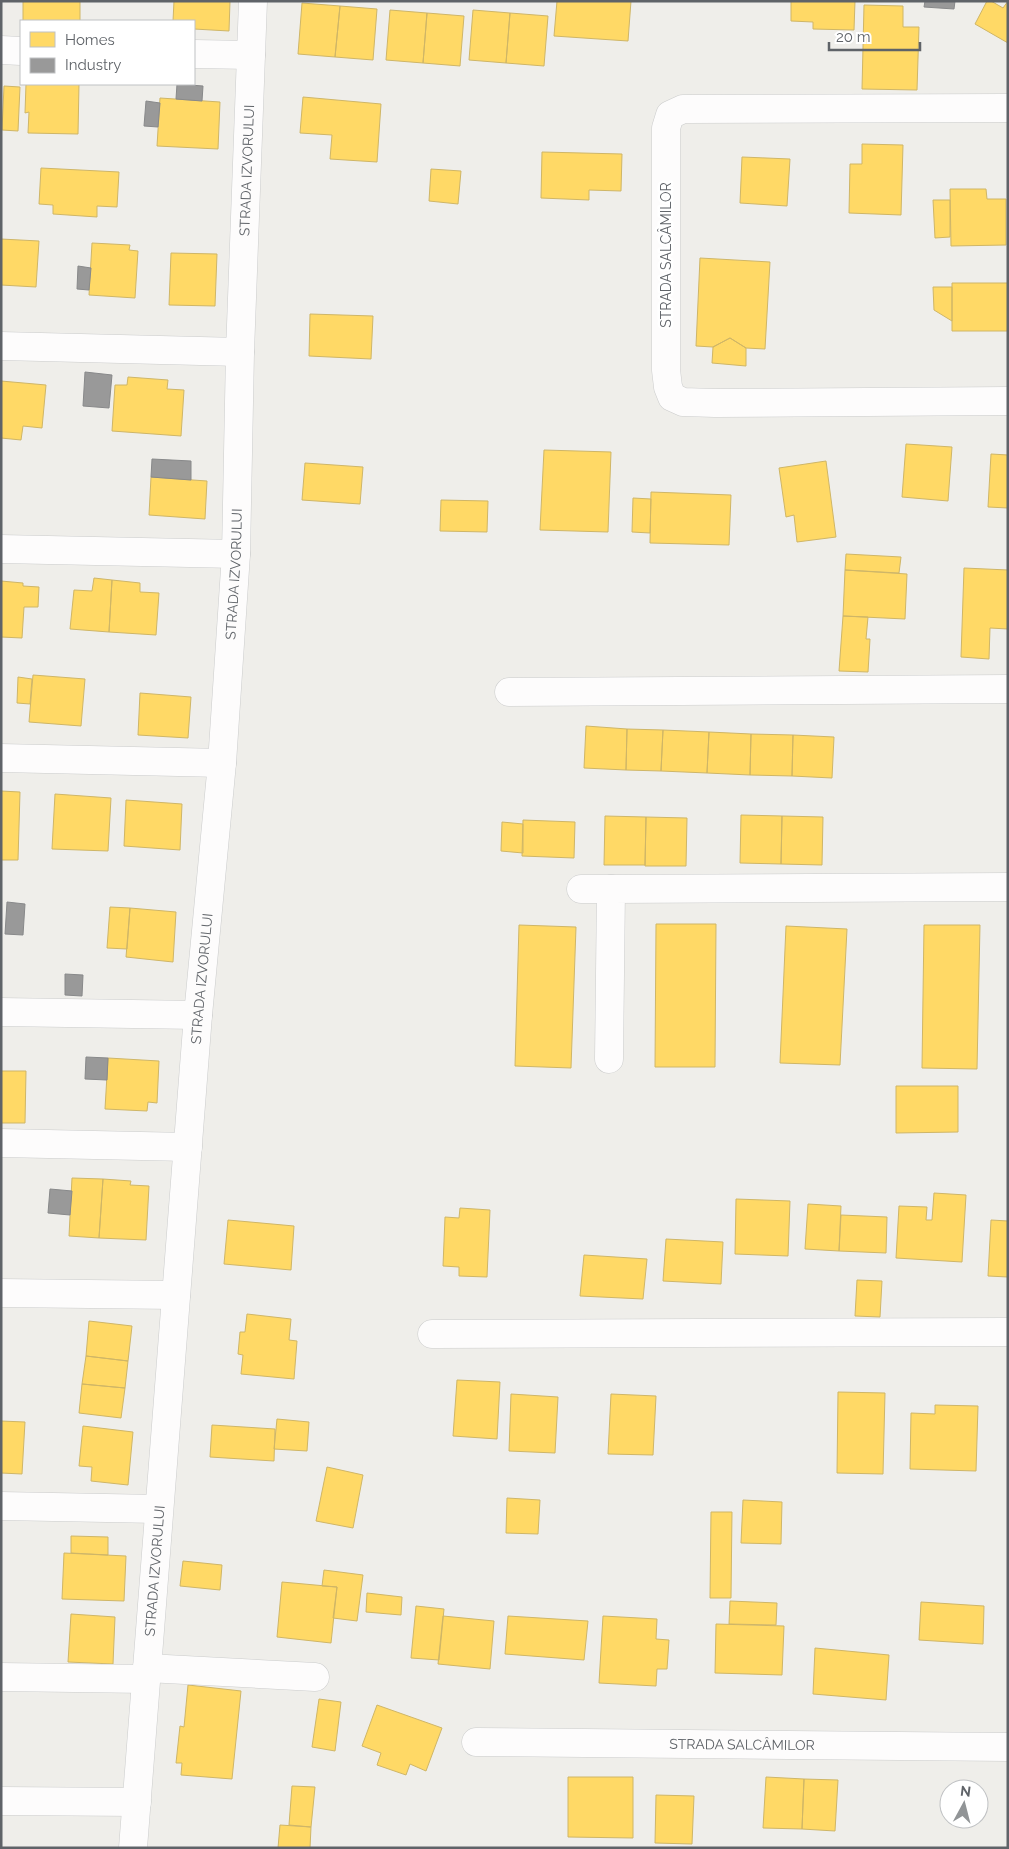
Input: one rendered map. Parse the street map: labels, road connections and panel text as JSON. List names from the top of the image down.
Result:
{
  "streets": {
    "street": ["STRADA IZVORULUI", "STRADA SALCÂMILOR"]
  },
  "legend": ["Homes", "Industry"],
  "scale_bar": "20 m",
  "north": "top"
}
